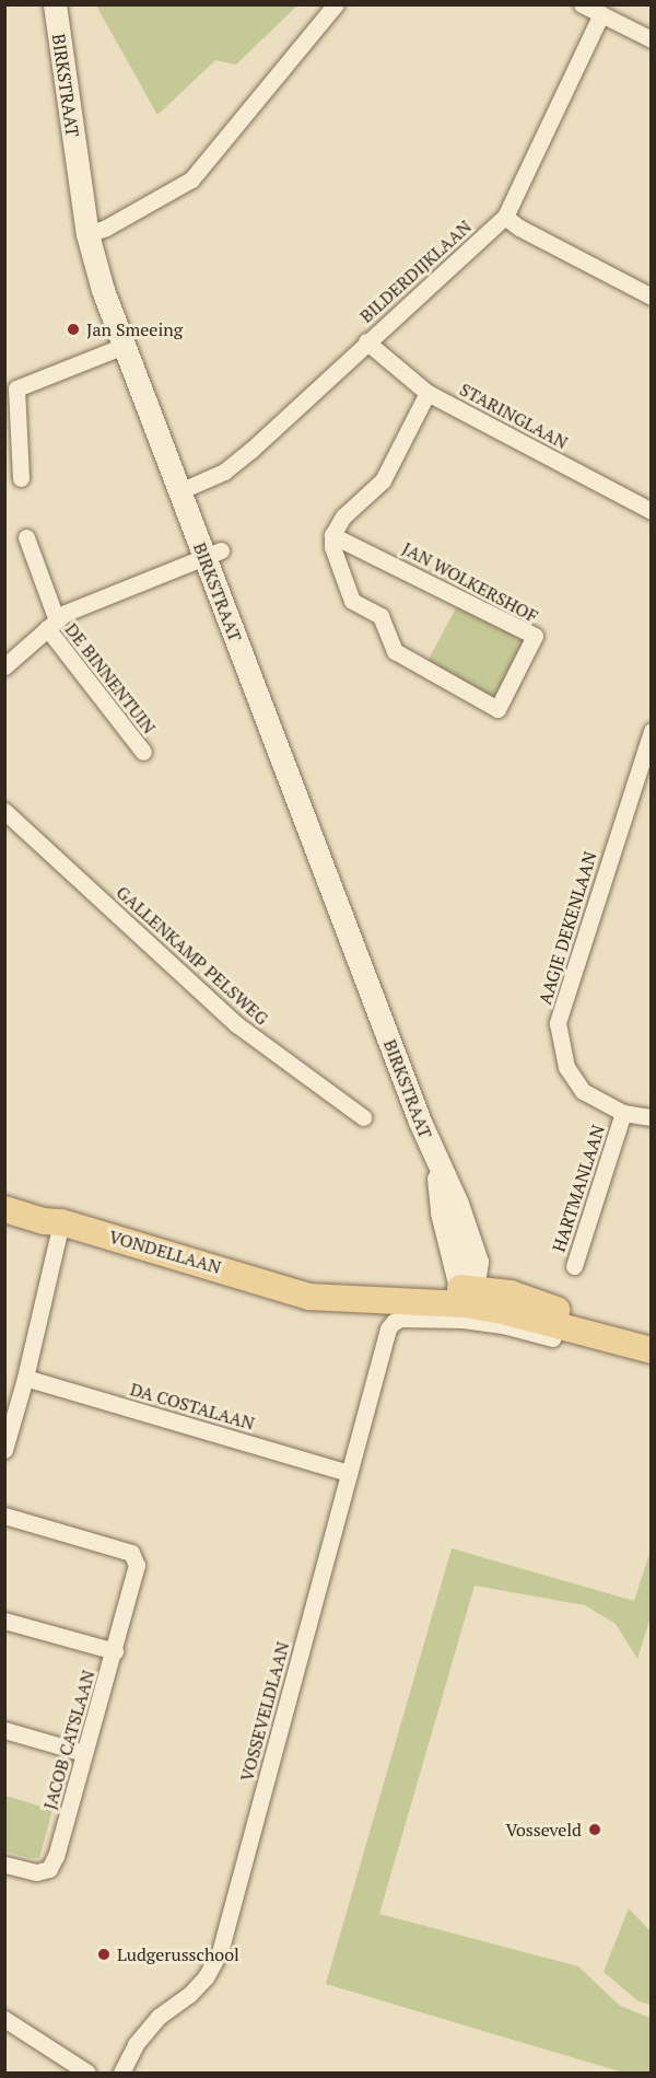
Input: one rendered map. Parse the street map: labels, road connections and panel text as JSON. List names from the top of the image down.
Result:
{
  "streets": {
    "main road": ["BIRKSTRAAT", "VONDELLAAN"],
    "street": [
      "BILDERDIJKLAAN",
      "STARINGLAAN",
      "JAN WOLKERSHOF",
      "DE BINNENTUIN",
      "AAGJE DEKENLAAN",
      "GALLENKAMP PELSWEG",
      "HARTMANLAAN",
      "DA COSTALAAN",
      "VOSSEVELDLAAN",
      "JACOB CATSLAAN"
    ]
  },
  "crossings": [
    ["BIRKSTRAAT", "BILDERDIJKLAAN"],
    ["BIRKSTRAAT", "DE BINNENTUIN"],
    ["BIRKSTRAAT", "VONDELLAAN"],
    ["BILDERDIJKLAAN", "STARINGLAAN"],
    ["AAGJE DEKENLAAN", "HARTMANLAAN"],
    ["DA COSTALAAN", "VOSSEVELDLAAN"]
  ],
  "places": ["Jan Smeeing", "Vosseveld", "Ludgerusschool"]
}
